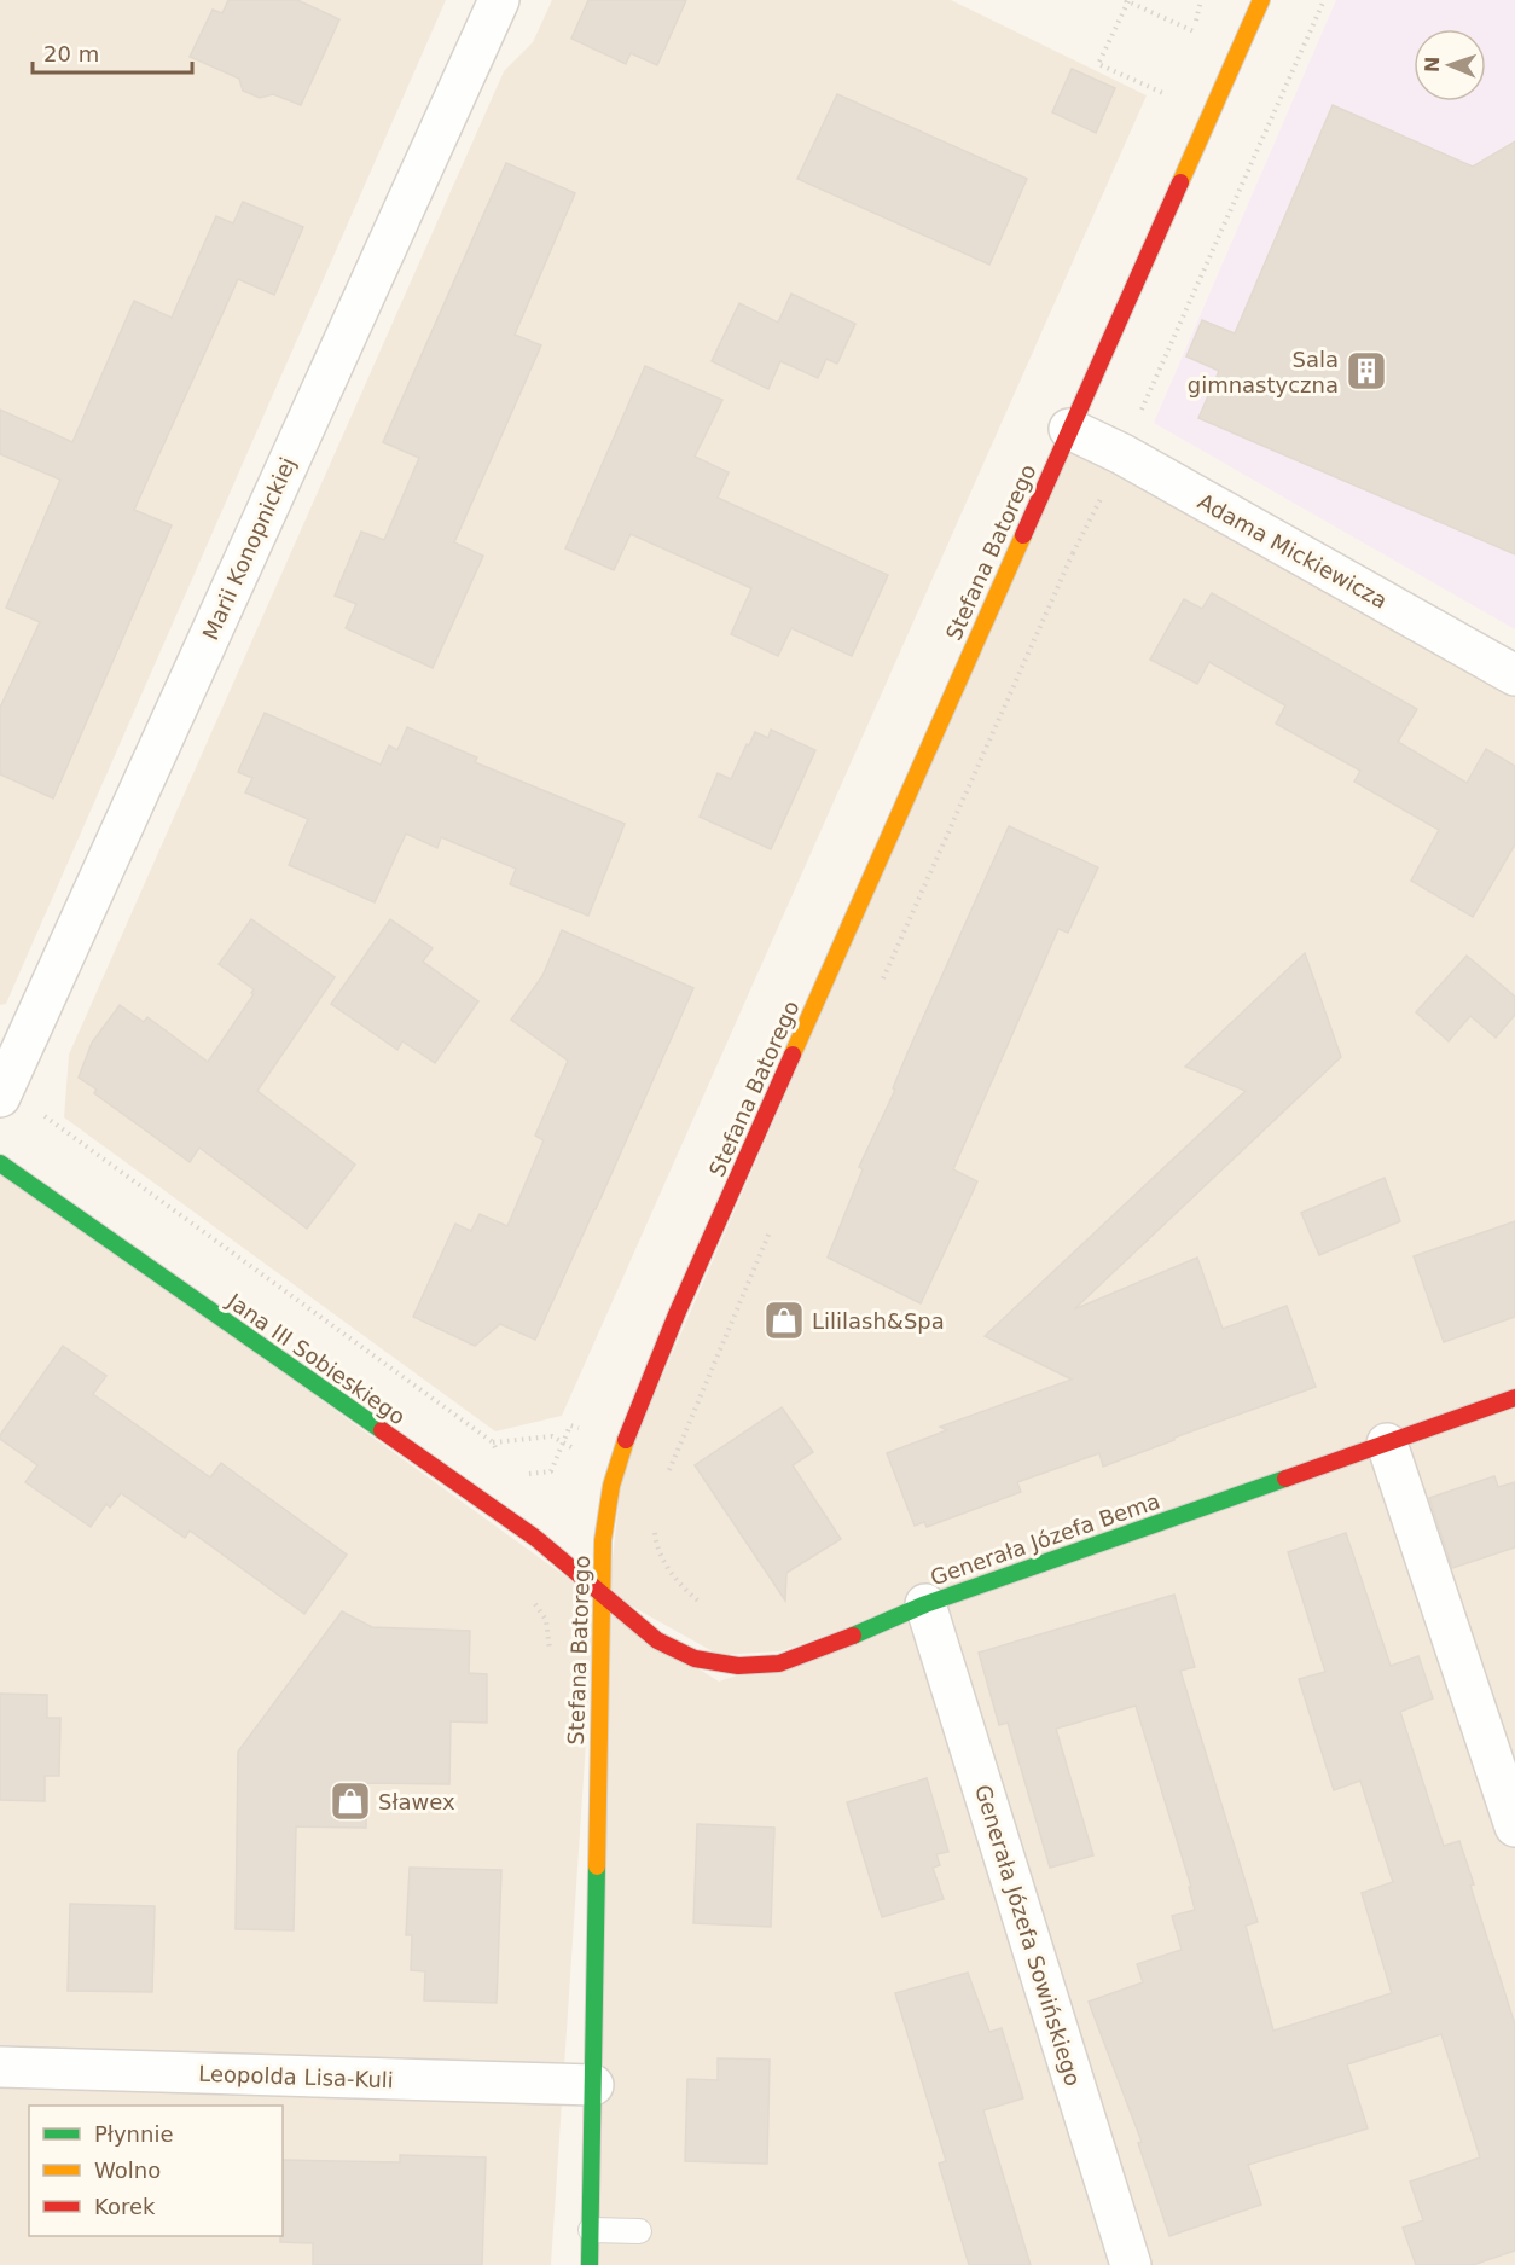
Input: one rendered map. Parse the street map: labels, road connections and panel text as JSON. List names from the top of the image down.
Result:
{
  "streets": {
    "street": [
      "Marii Konopnickiej",
      "Adama Mickiewicza",
      "Stefana Batorego",
      "Jana III Sobieskiego",
      "Generała Józefa Bema",
      "Generała Józefa Sowińskiego",
      "Leopolda Lisa-Kuli"
    ]
  },
  "crossings": [
    ["Adama Mickiewicza", "Stefana Batorego"],
    ["Stefana Batorego", "Jana III Sobieskiego"],
    ["Stefana Batorego", "Generała Józefa Bema"],
    ["Stefana Batorego", "Leopolda Lisa-Kuli"],
    ["Jana III Sobieskiego", "Generała Józefa Bema"],
    ["Generała Józefa Bema", "Generała Józefa Sowińskiego"]
  ],
  "places": {
    "building": ["Sala gimnastyczna"],
    "shop": ["Lililash&Spa", "Sławex"]
  },
  "legend": ["Płynnie", "Wolno", "Korek"],
  "scale_bar": "20 m",
  "north": "left"
}
